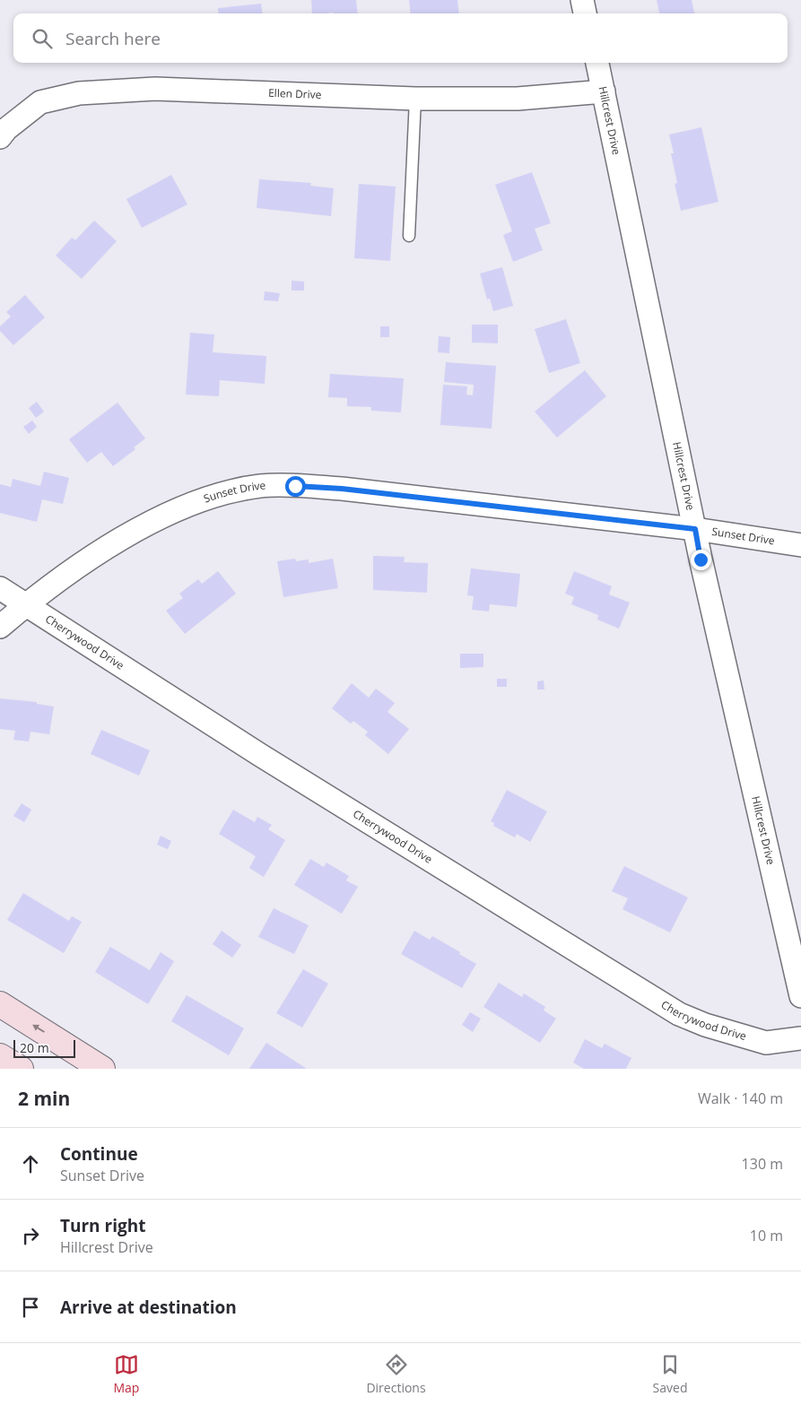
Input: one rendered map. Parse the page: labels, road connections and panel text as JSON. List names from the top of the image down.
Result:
{
  "streets": {
    "street": [
      "Ellen Drive",
      "Hillcrest Drive",
      "Sunset Drive",
      "Cherrywood Drive"
    ]
  },
  "crossings": [
    ["Ellen Drive", "Hillcrest Drive"],
    ["Hillcrest Drive", "Sunset Drive"],
    ["Sunset Drive", "Cherrywood Drive"]
  ],
  "scale_bar": "20 m",
  "page": {
    "search": "Search here",
    "scale": "20 m",
    "heading": ["2 min", "Walk · 140 m"],
    "list": [
      ["Continue", "Sunset Drive", "130 m"],
      ["Turn right", "Hillcrest Drive", "10 m"],
      "Arrive at destination"
    ],
    "nav": ["Map", "Directions", "Saved"]
  }
}
